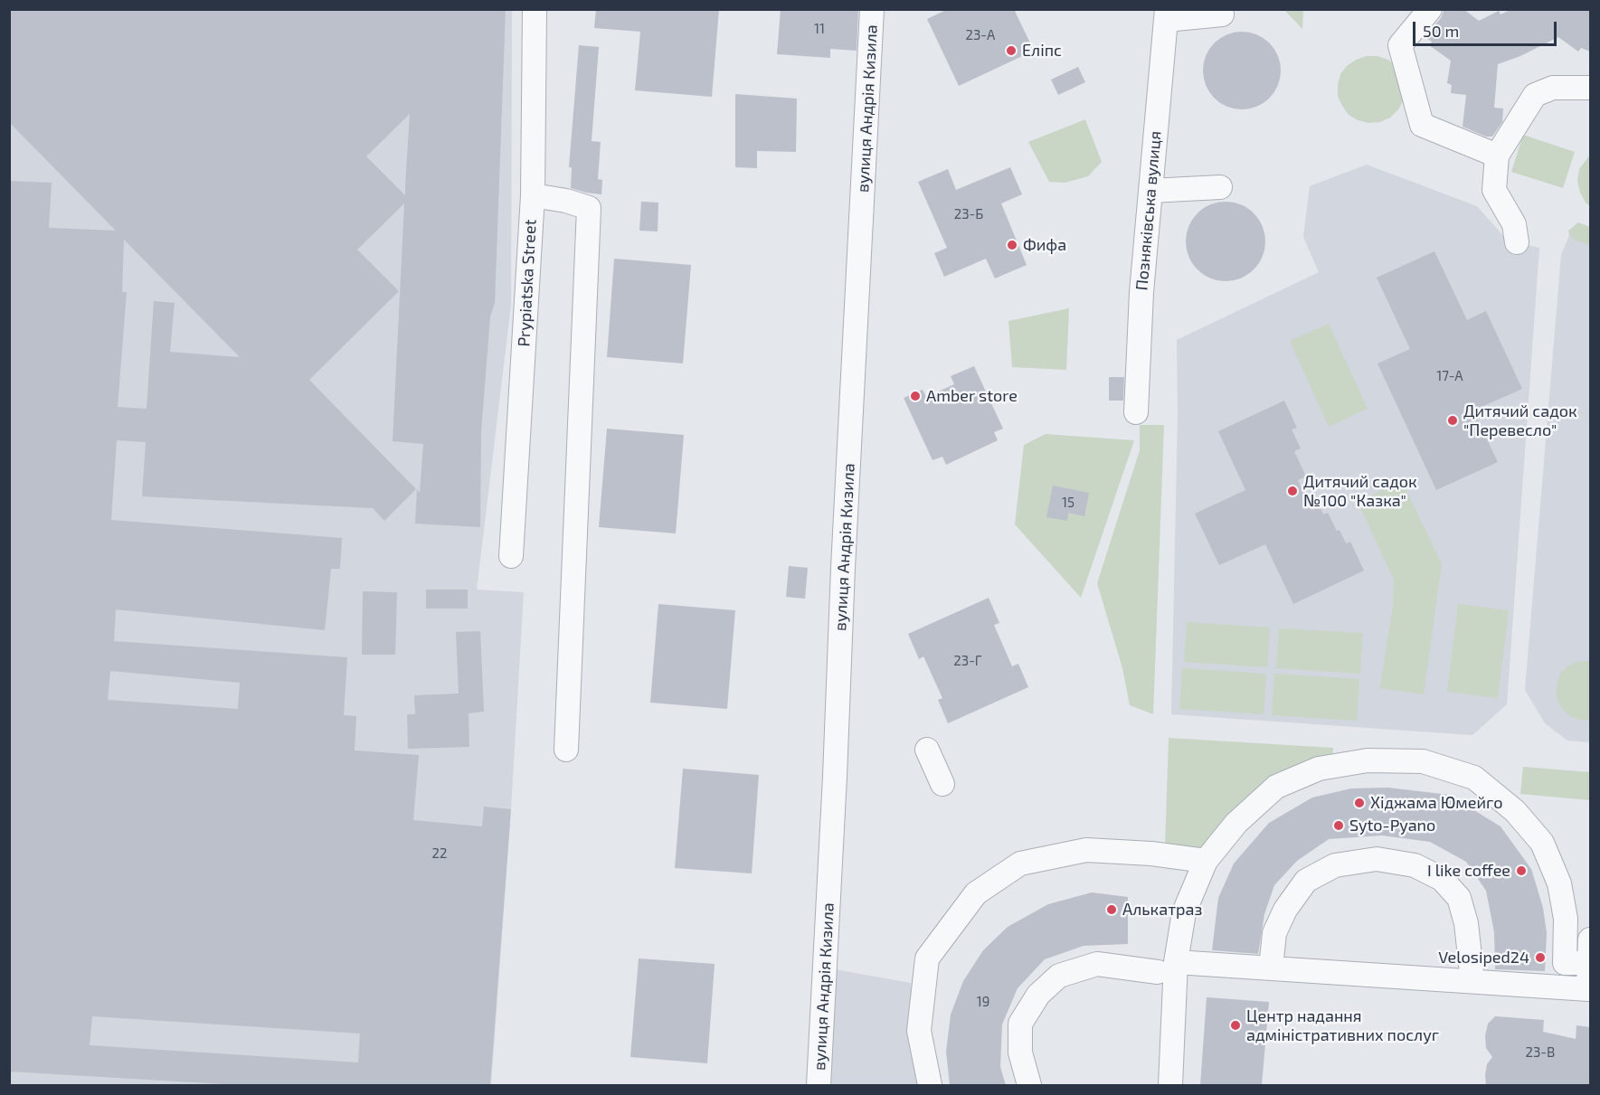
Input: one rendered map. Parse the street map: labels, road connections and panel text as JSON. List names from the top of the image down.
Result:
{
  "streets": {
    "street": ["вулиця Андрія Кизила", "Позняківська вулиця", "Prypiatska Street"]
  },
  "places": [
    "Еліпс",
    "Фифа",
    "Amber store",
    "Дитячий садок \"Перевесло\"",
    "Дитячий садок №100 \"Казка\"",
    "Хіджама Юмейго",
    "Syto-Pyano",
    "I like coffee",
    "Алькатраз",
    "Velosiped24",
    "Центр надання адміністративних послуг"
  ],
  "house_numbers": [
    "11",
    "23-А",
    "23-Б",
    "17-А",
    "15",
    "23-Г",
    "22",
    "19",
    "23-В"
  ],
  "scale_bar": "50 m"
}
